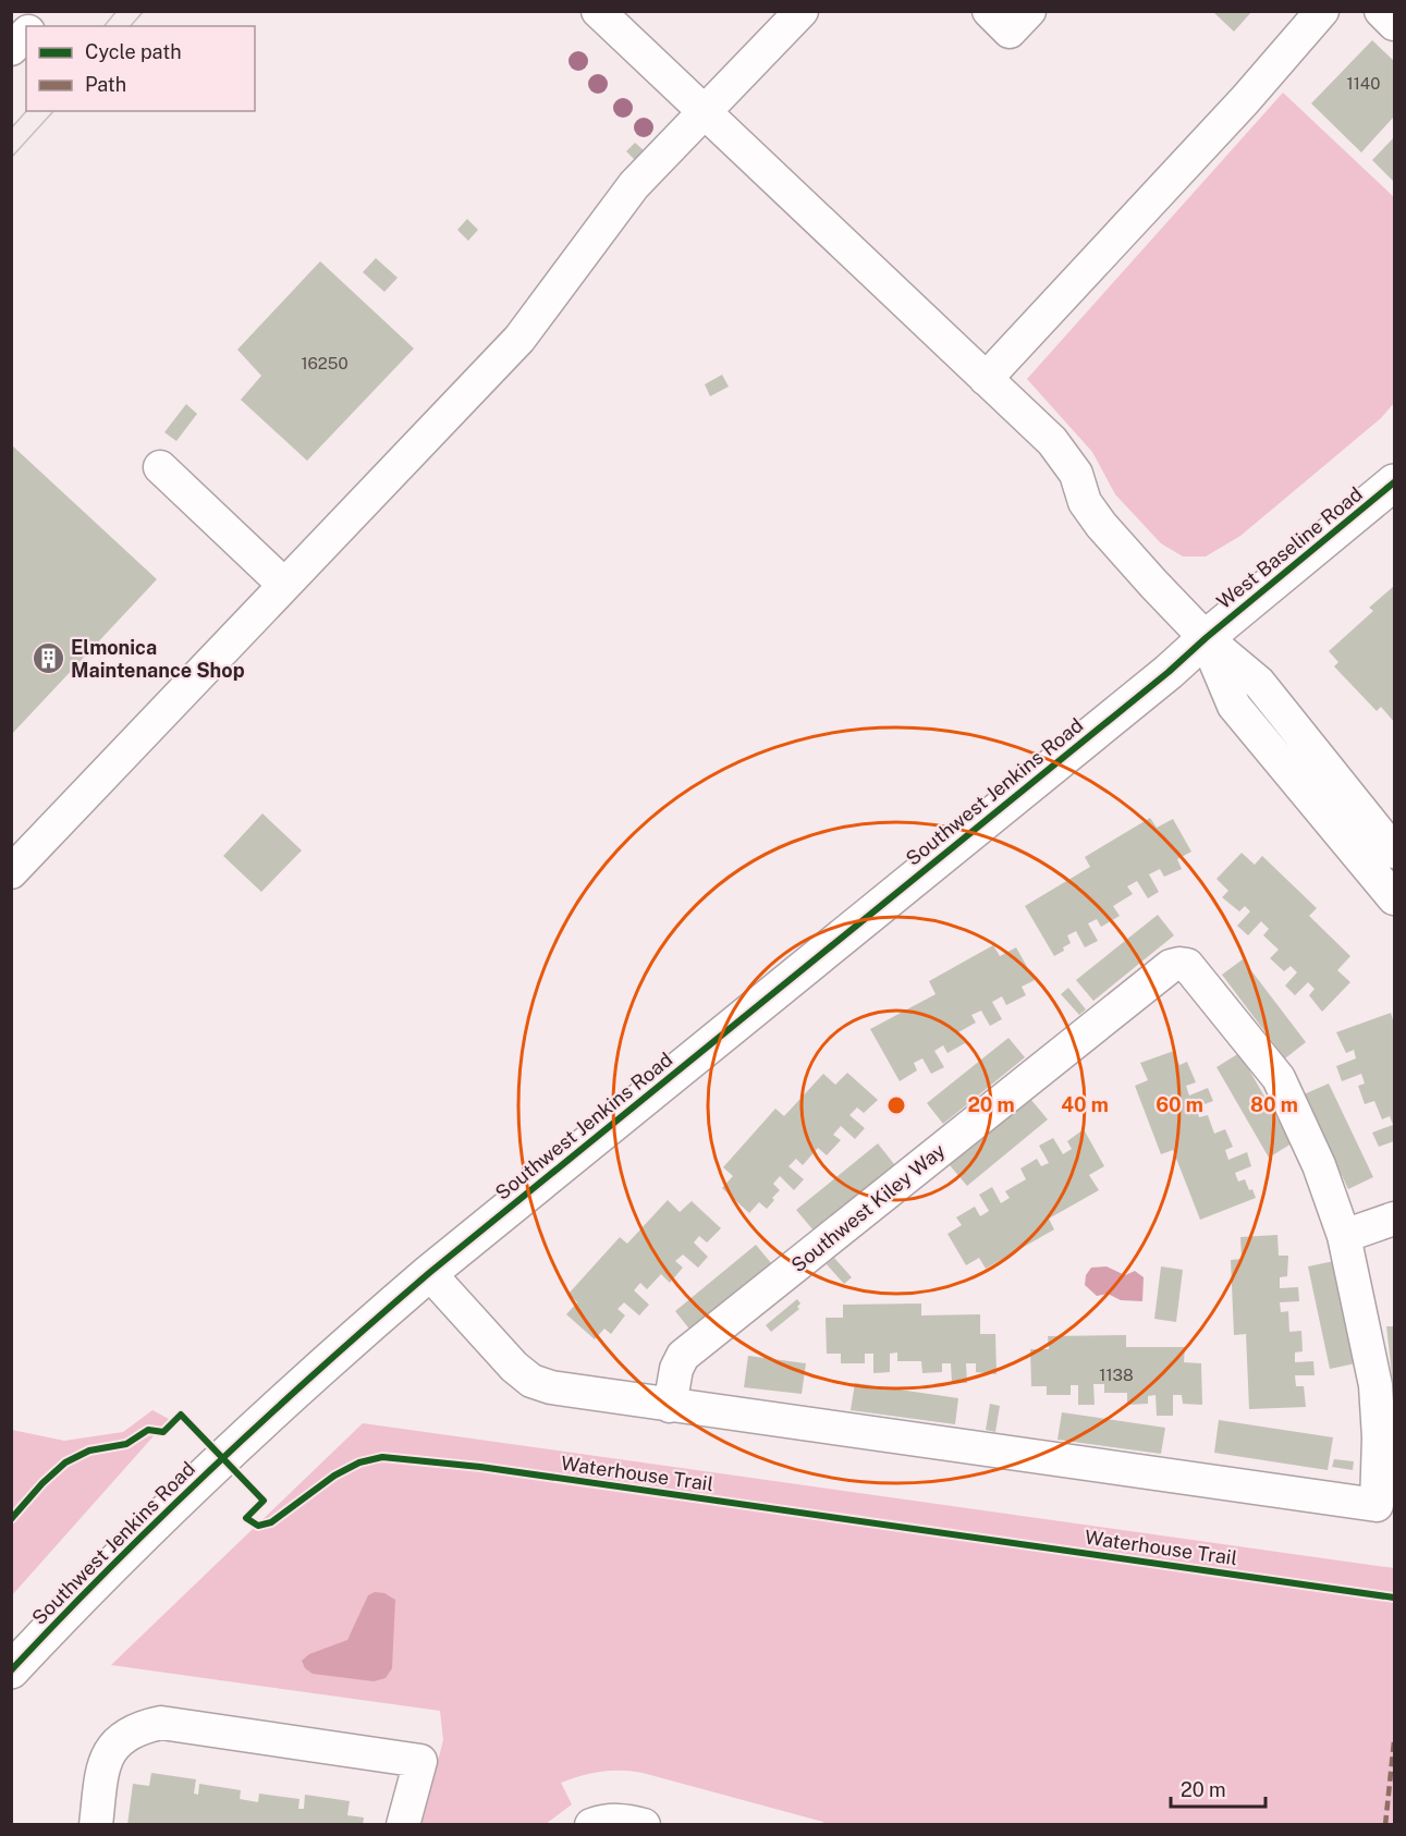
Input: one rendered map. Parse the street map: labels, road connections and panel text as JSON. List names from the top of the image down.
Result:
{
  "streets": {
    "main road": ["West Baseline Road", "Southwest Jenkins Road"],
    "street": ["Southwest Kiley Way"],
    "cycle path": ["Waterhouse Trail"]
  },
  "crossings": [
    ["West Baseline Road", "Southwest Jenkins Road"],
    ["Southwest Jenkins Road", "Southwest Kiley Way"]
  ],
  "places": {
    "building": ["Elmonica Maintenance Shop"]
  },
  "house_numbers": ["1140", "16250", "1138"],
  "legend": ["Cycle path", "Path"],
  "scale_bar": "20 m",
  "rings": [
    "20 m",
    "40 m",
    "60 m",
    "80 m"
  ]
}
